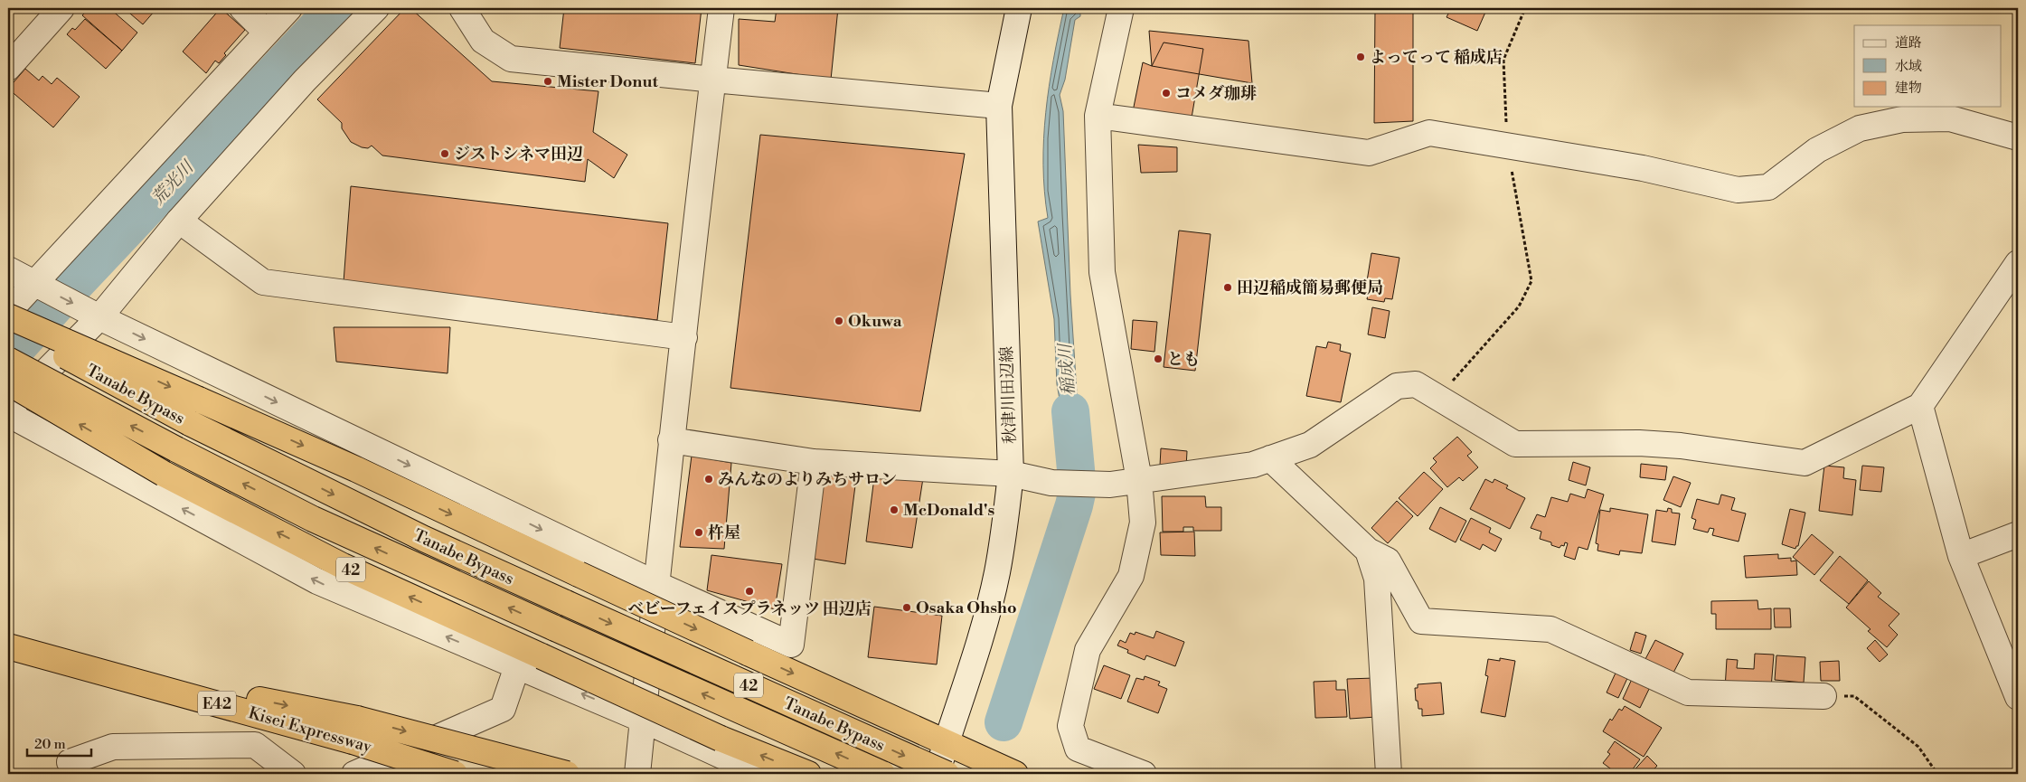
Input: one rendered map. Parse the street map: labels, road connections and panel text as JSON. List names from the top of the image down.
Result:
{
  "streets": {
    "highway": ["Tanabe Bypass", "42", "Kisei Expressway"],
    "street": ["秋津川田辺線"]
  },
  "crossings": [
    ["Tanabe Bypass", "秋津川田辺線"],
    ["秋津川田辺線", "42"]
  ],
  "water": ["荒光川", "稲成川"],
  "places": [
    "よってって 稲成店",
    "Mister Donut",
    "コメダ珈琲",
    "ジストシネマ田辺",
    "田辺稲成簡易郵便局",
    "Okuwa",
    "とも",
    "みんなのよりみちサロン",
    "McDonald's",
    "杵屋",
    "ベビーフェイスプラネッツ 田辺店",
    "Osaka Ohsho"
  ],
  "legend": ["道路", "水域", "建物"],
  "scale_bar": "20 m"
}
